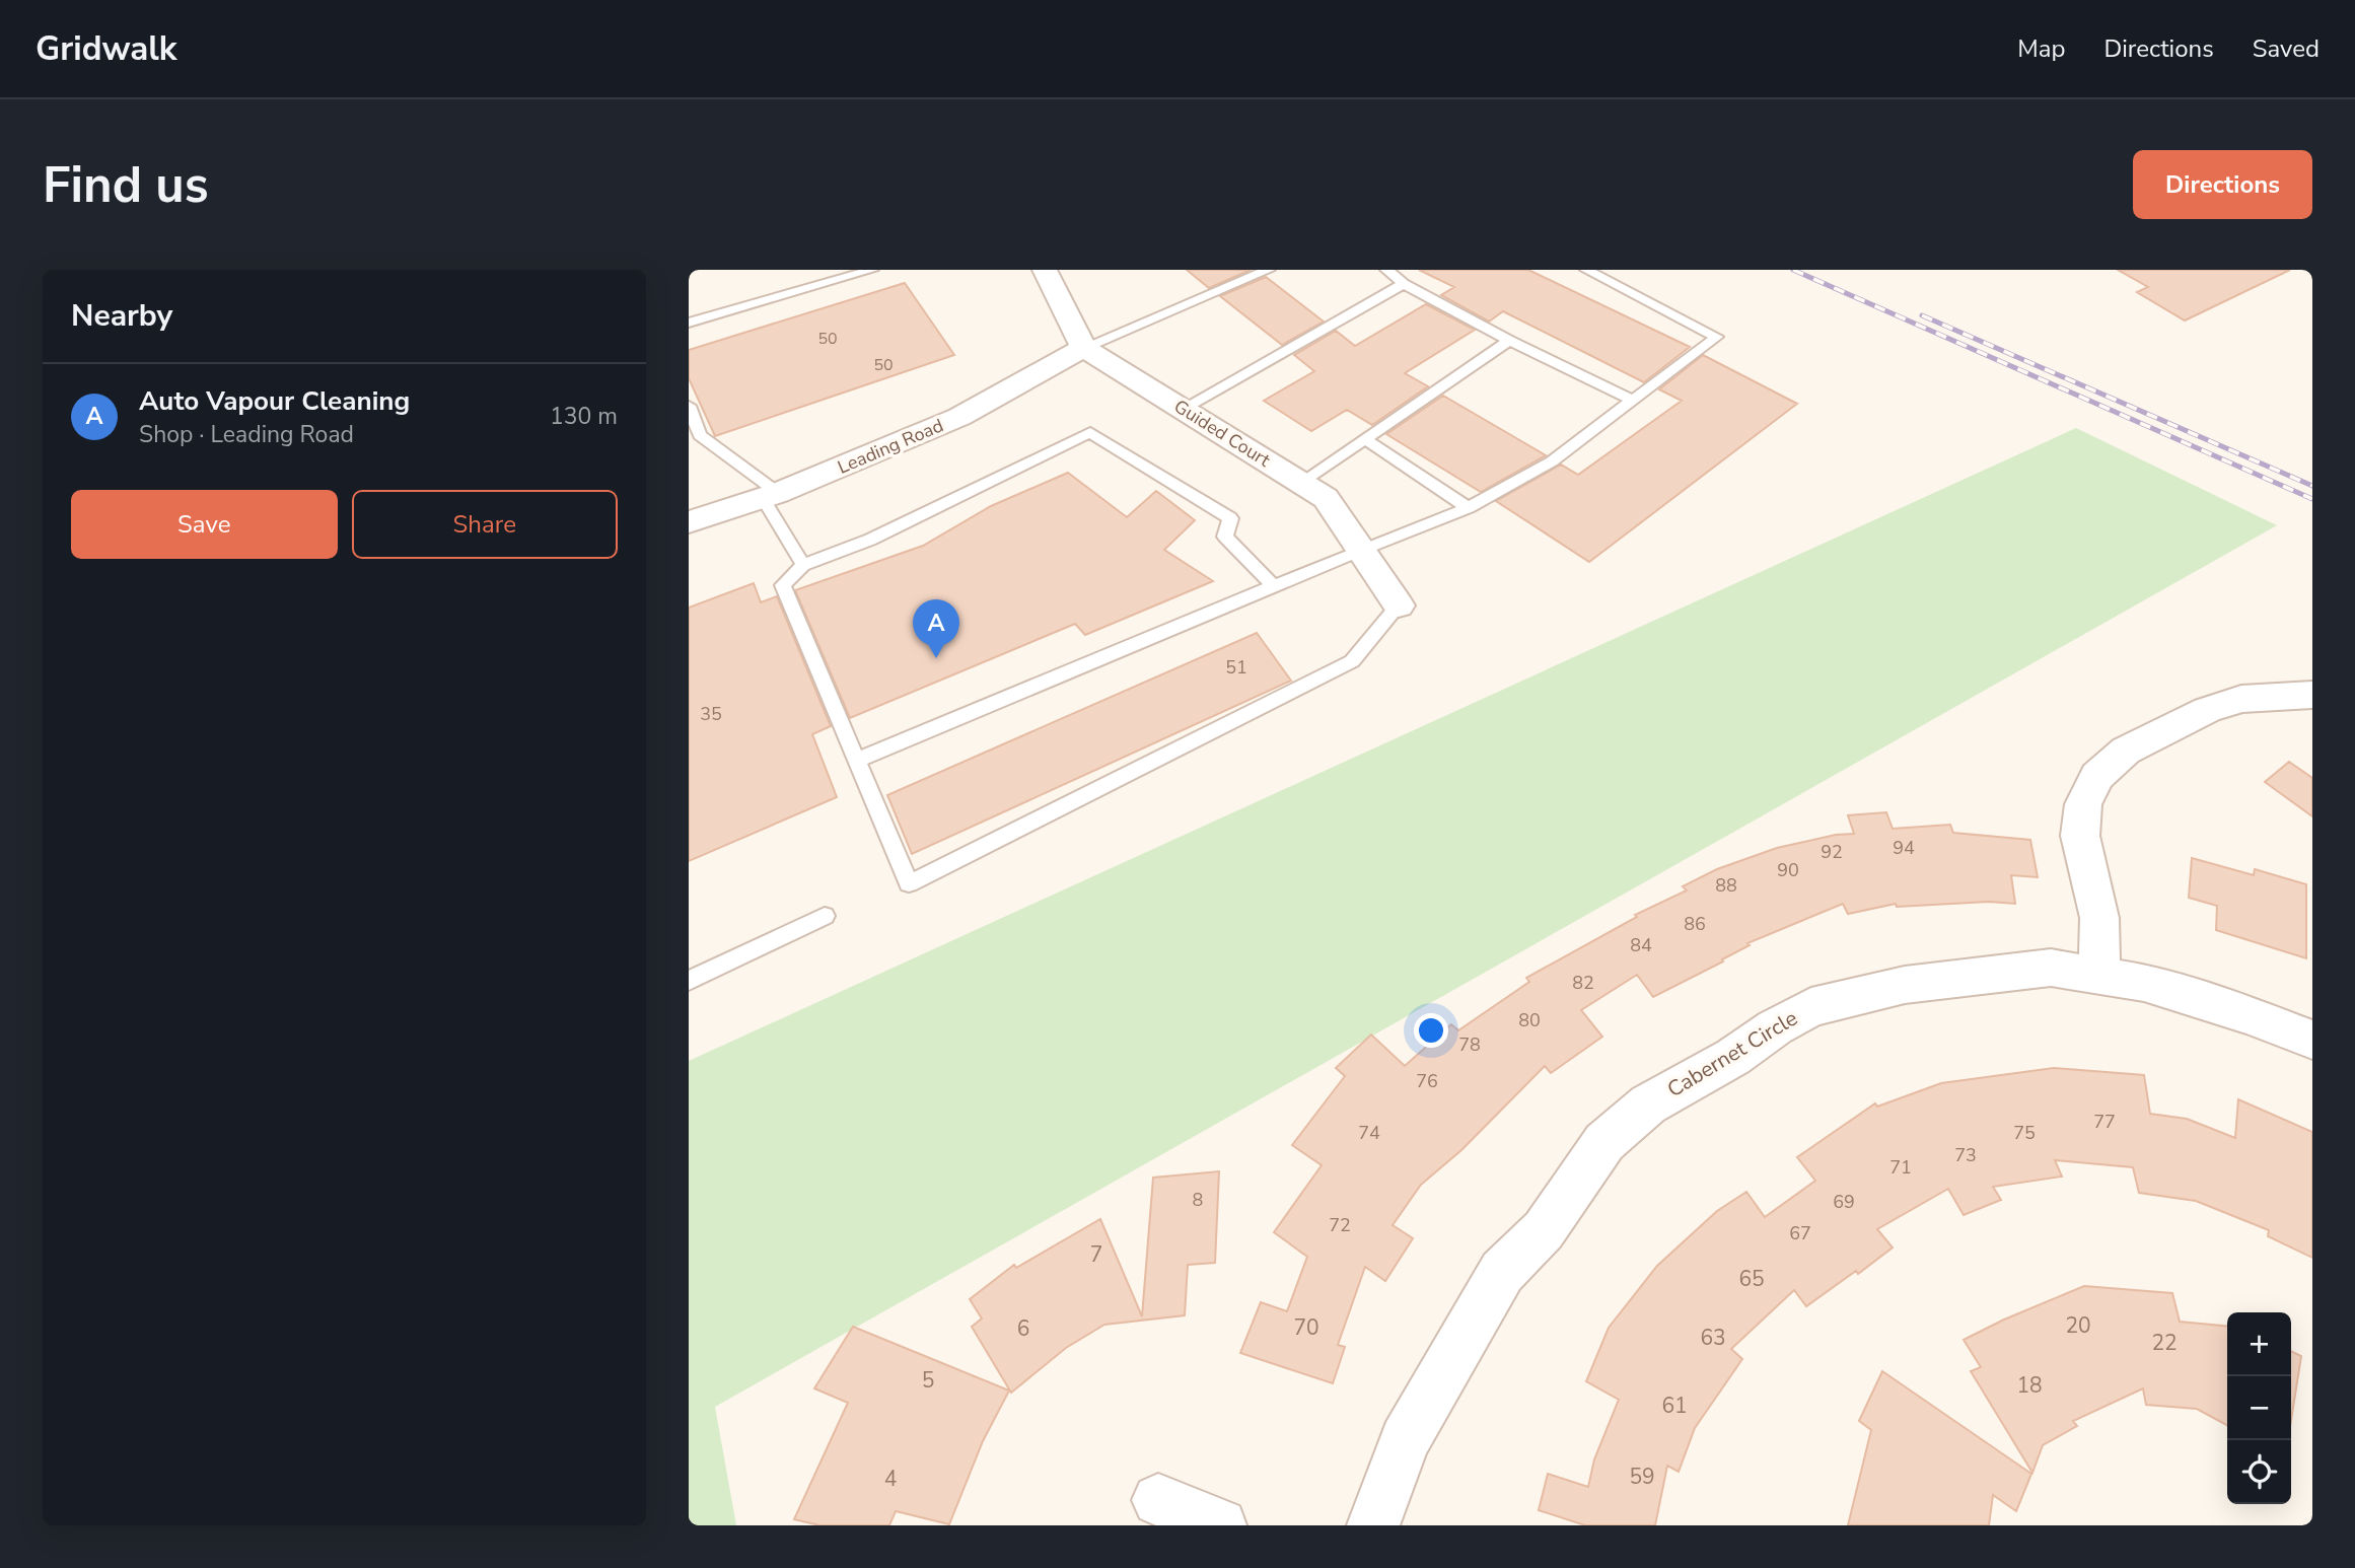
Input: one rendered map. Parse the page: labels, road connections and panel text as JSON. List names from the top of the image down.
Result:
{
  "streets": {
    "street": ["Guided Court", "Leading Road", "Cabernet Circle"]
  },
  "crossings": [
    ["Guided Court", "Leading Road"]
  ],
  "house_numbers": [
    "50",
    "50",
    "51",
    "35",
    "94",
    "92",
    "90",
    "88",
    "86",
    "84",
    "82",
    "80",
    "78",
    "76",
    "77",
    "74",
    "75",
    "73",
    "71",
    "8",
    "69",
    "72",
    "67",
    "7",
    "65",
    "20",
    "70",
    "6",
    "63",
    "22",
    "5",
    "18",
    "61",
    "59",
    "4"
  ],
  "page": {
    "header": "Gridwalk",
    "nav": ["Map", "Directions", "Saved"],
    "buttons": [
      "Directions",
      ["Save", "Share"]
    ],
    "title": "Find us",
    "heading": "Nearby",
    "list": [
      {
        "mark": "A",
        "name": "Auto Vapour Cleaning",
        "note": "Shop · Leading Road",
        "value": "130 m"
      }
    ],
    "pins": "A",
    "map_buttons": ["+", "−"]
  }
}
